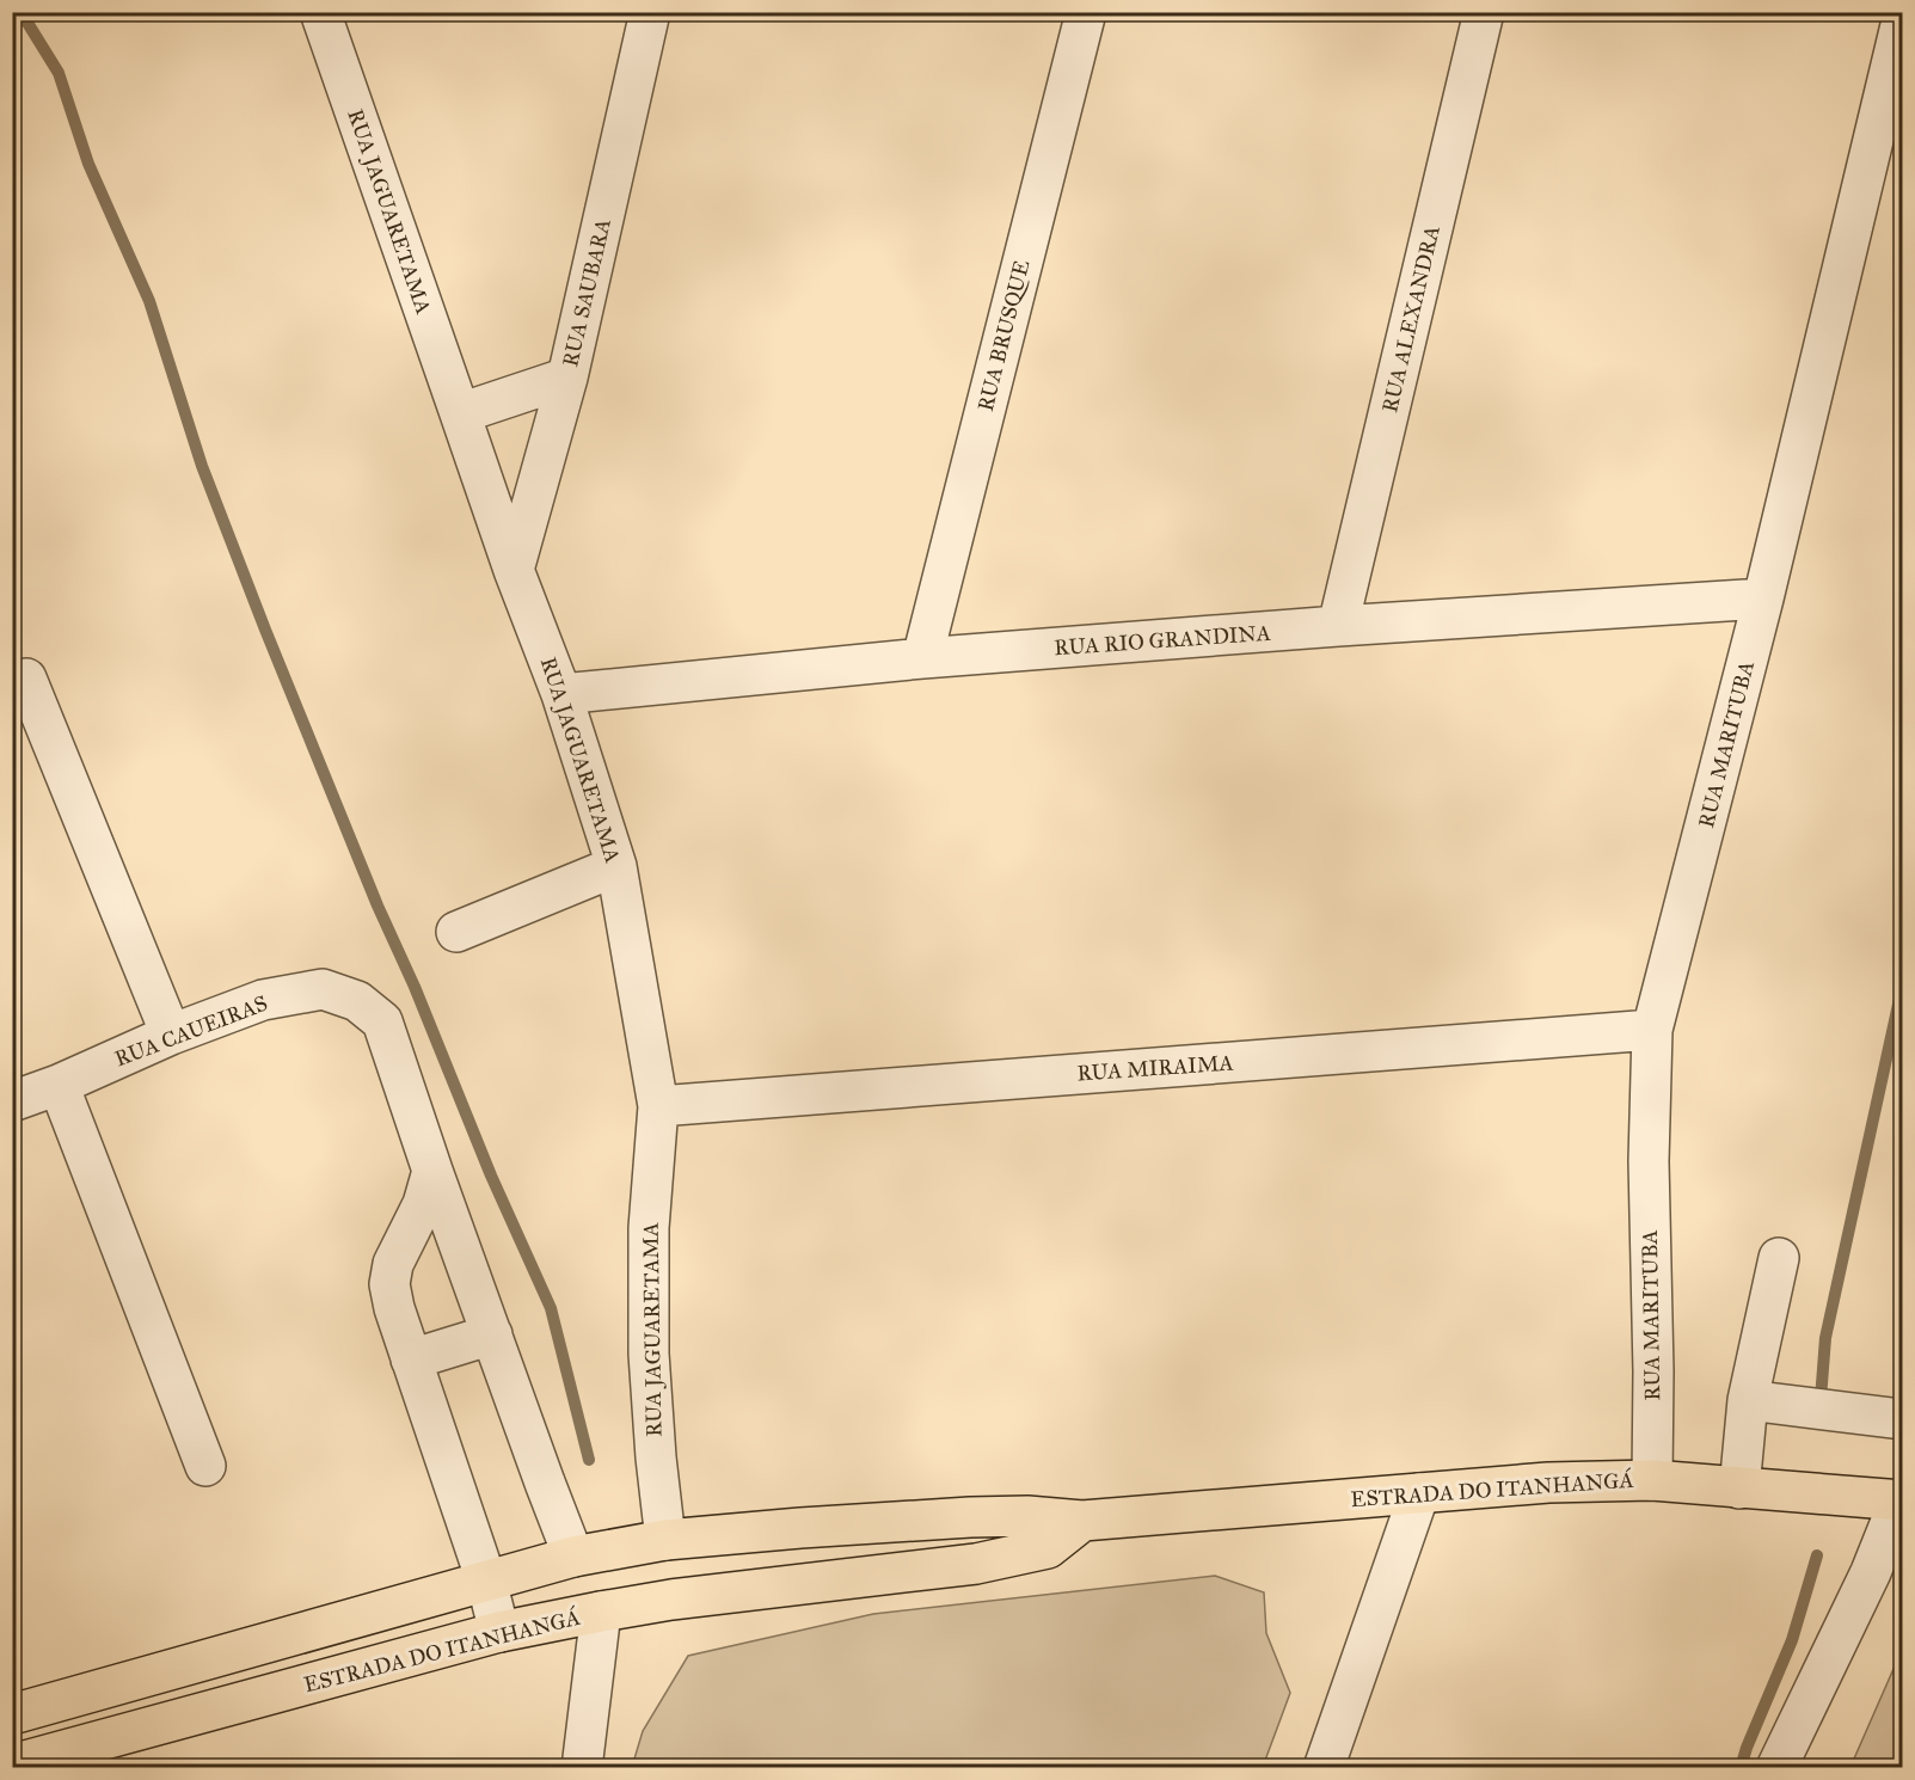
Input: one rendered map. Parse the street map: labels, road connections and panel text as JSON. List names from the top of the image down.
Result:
{
  "streets": {
    "main road": ["ESTRADA DO ITANHANGÁ"],
    "street": [
      "RUA JAGUARETAMA",
      "RUA SAUBARA",
      "RUA ALEXANDRA",
      "RUA BRUSQUE",
      "RUA RIO GRANDINA",
      "RUA MARITUBA",
      "RUA CAUEIRAS",
      "RUA MIRAIMA"
    ]
  },
  "crossings": [
    ["RUA JAGUARETAMA", "RUA SAUBARA"],
    ["RUA JAGUARETAMA", "RUA RIO GRANDINA"],
    ["RUA JAGUARETAMA", "RUA MIRAIMA"],
    ["RUA JAGUARETAMA", "ESTRADA DO ITANHANGÁ"],
    ["RUA ALEXANDRA", "RUA RIO GRANDINA"],
    ["RUA BRUSQUE", "RUA RIO GRANDINA"],
    ["RUA RIO GRANDINA", "RUA MARITUBA"],
    ["RUA MARITUBA", "RUA MIRAIMA"],
    ["RUA MARITUBA", "ESTRADA DO ITANHANGÁ"],
    ["RUA CAUEIRAS", "ESTRADA DO ITANHANGÁ"]
  ]
}
